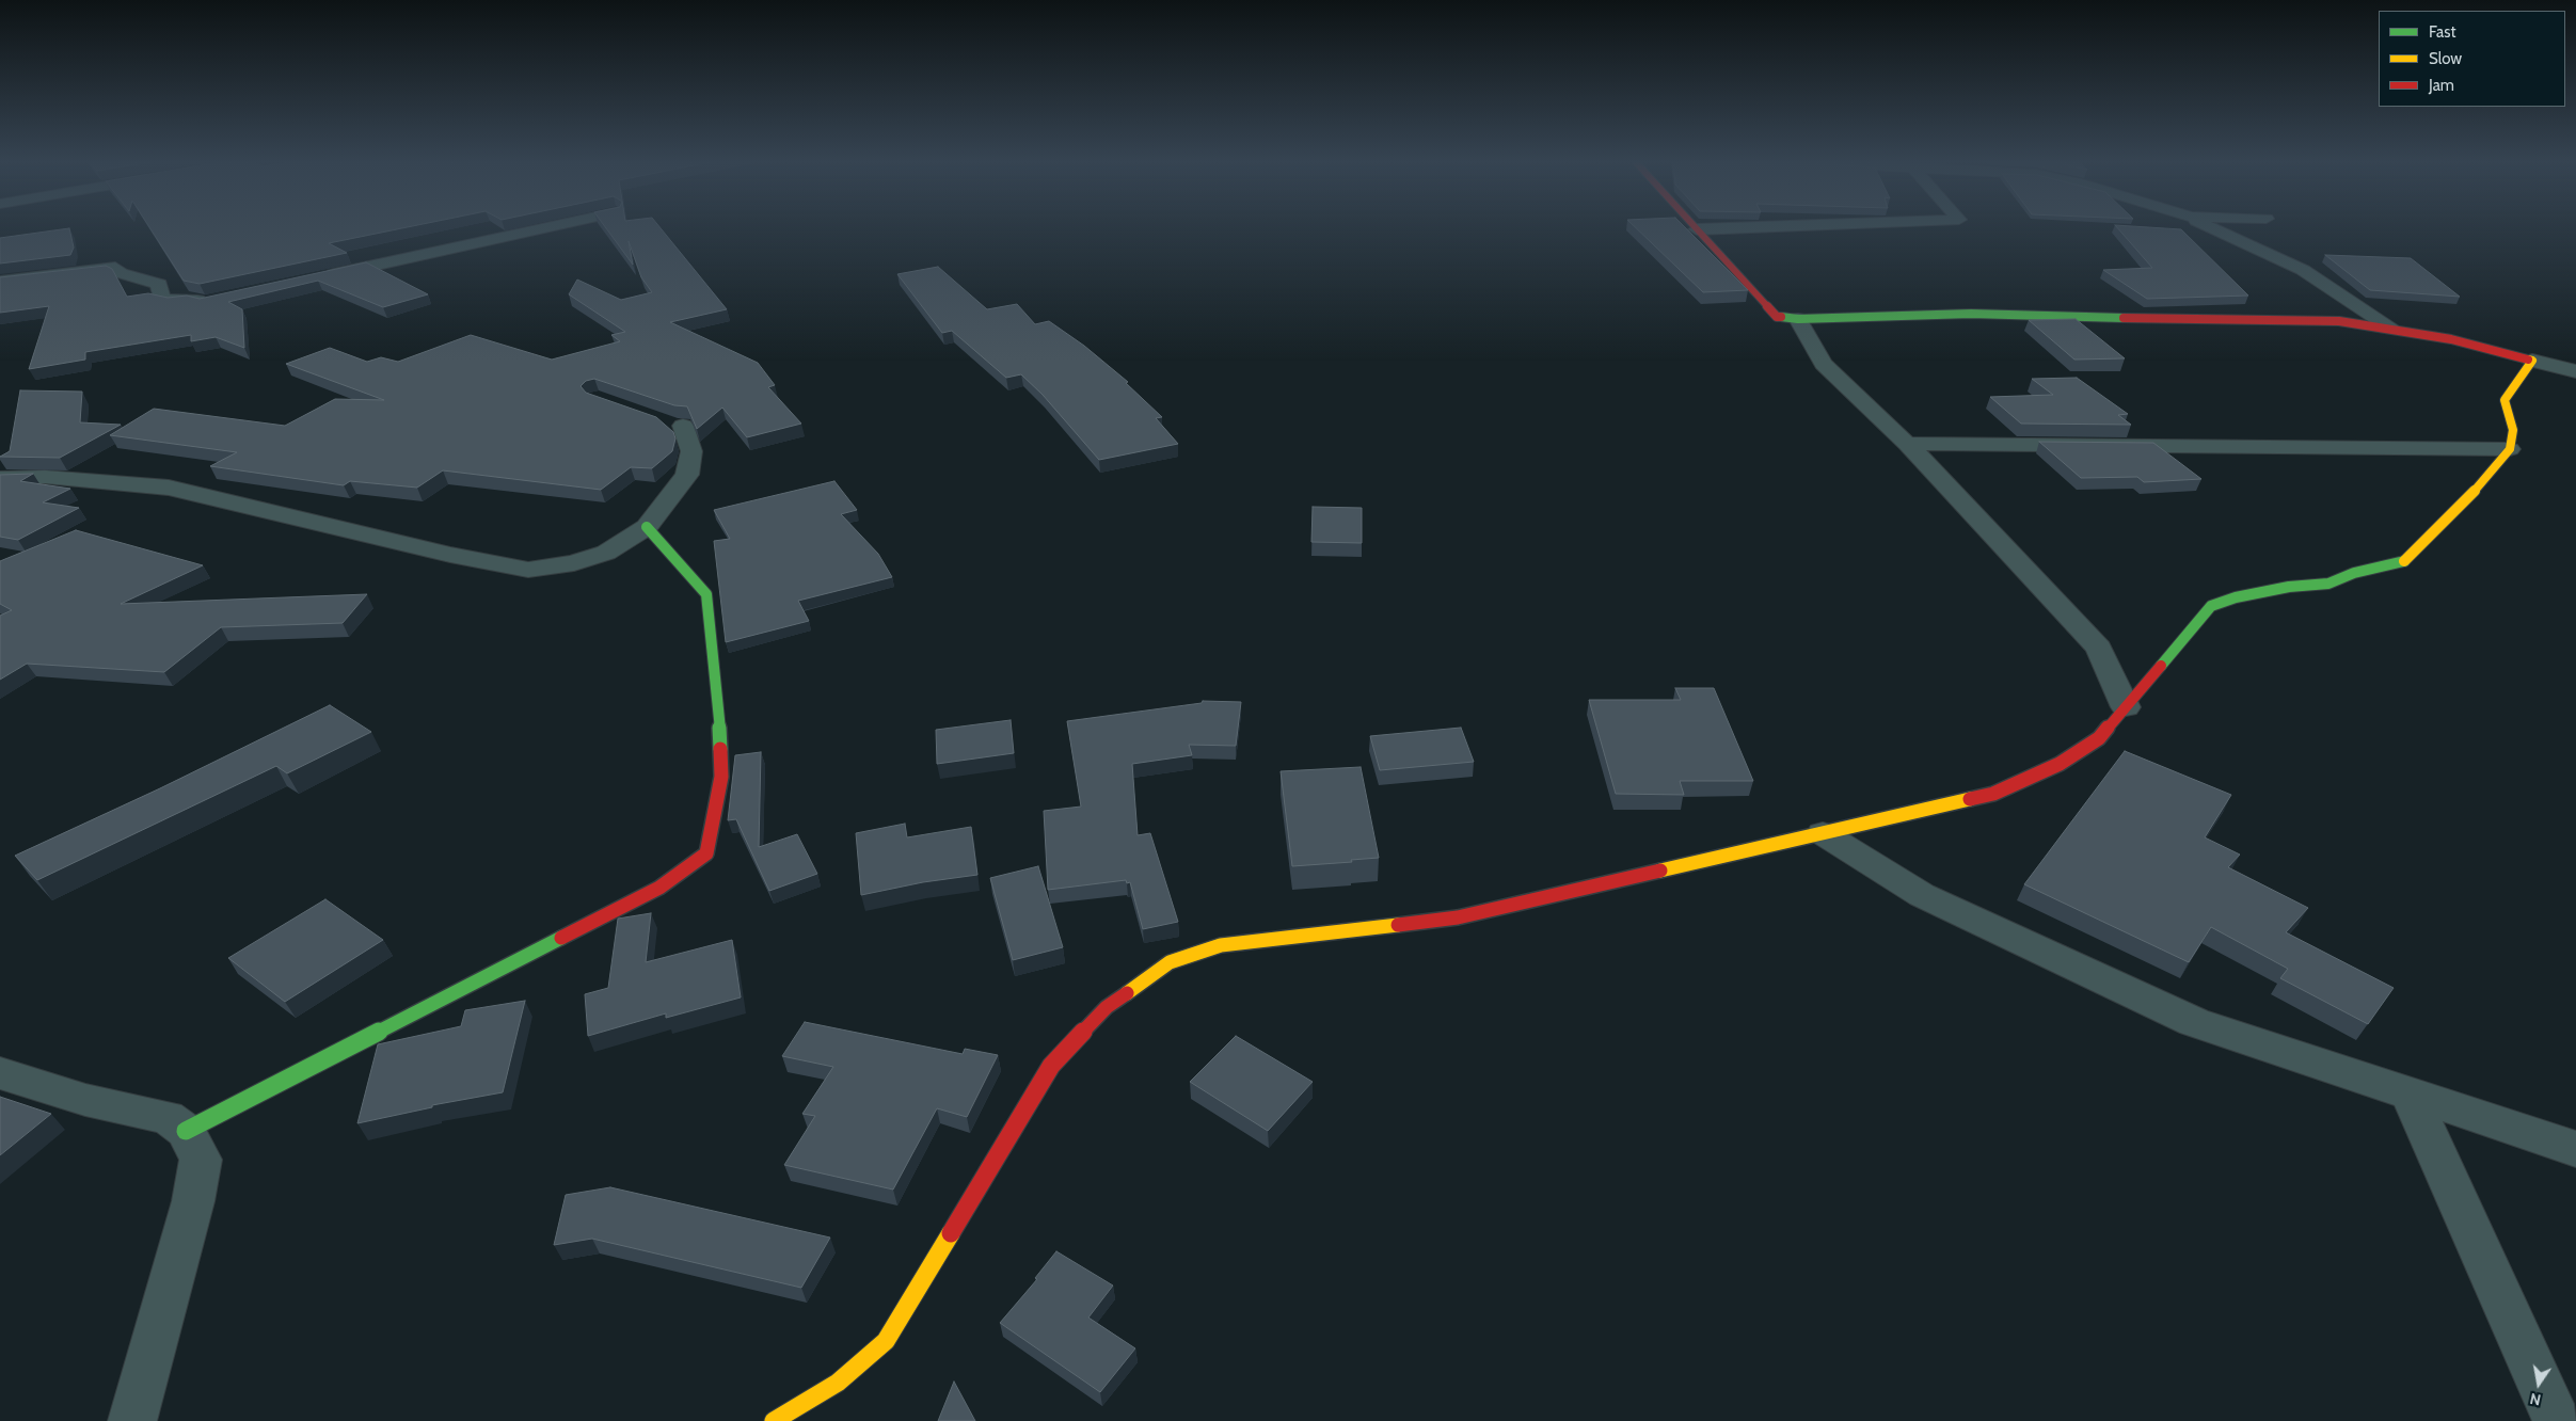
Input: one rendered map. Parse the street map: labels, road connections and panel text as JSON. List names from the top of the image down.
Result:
{
  "legend": ["Fast", "Slow", "Jam"],
  "north": "bottom"
}
